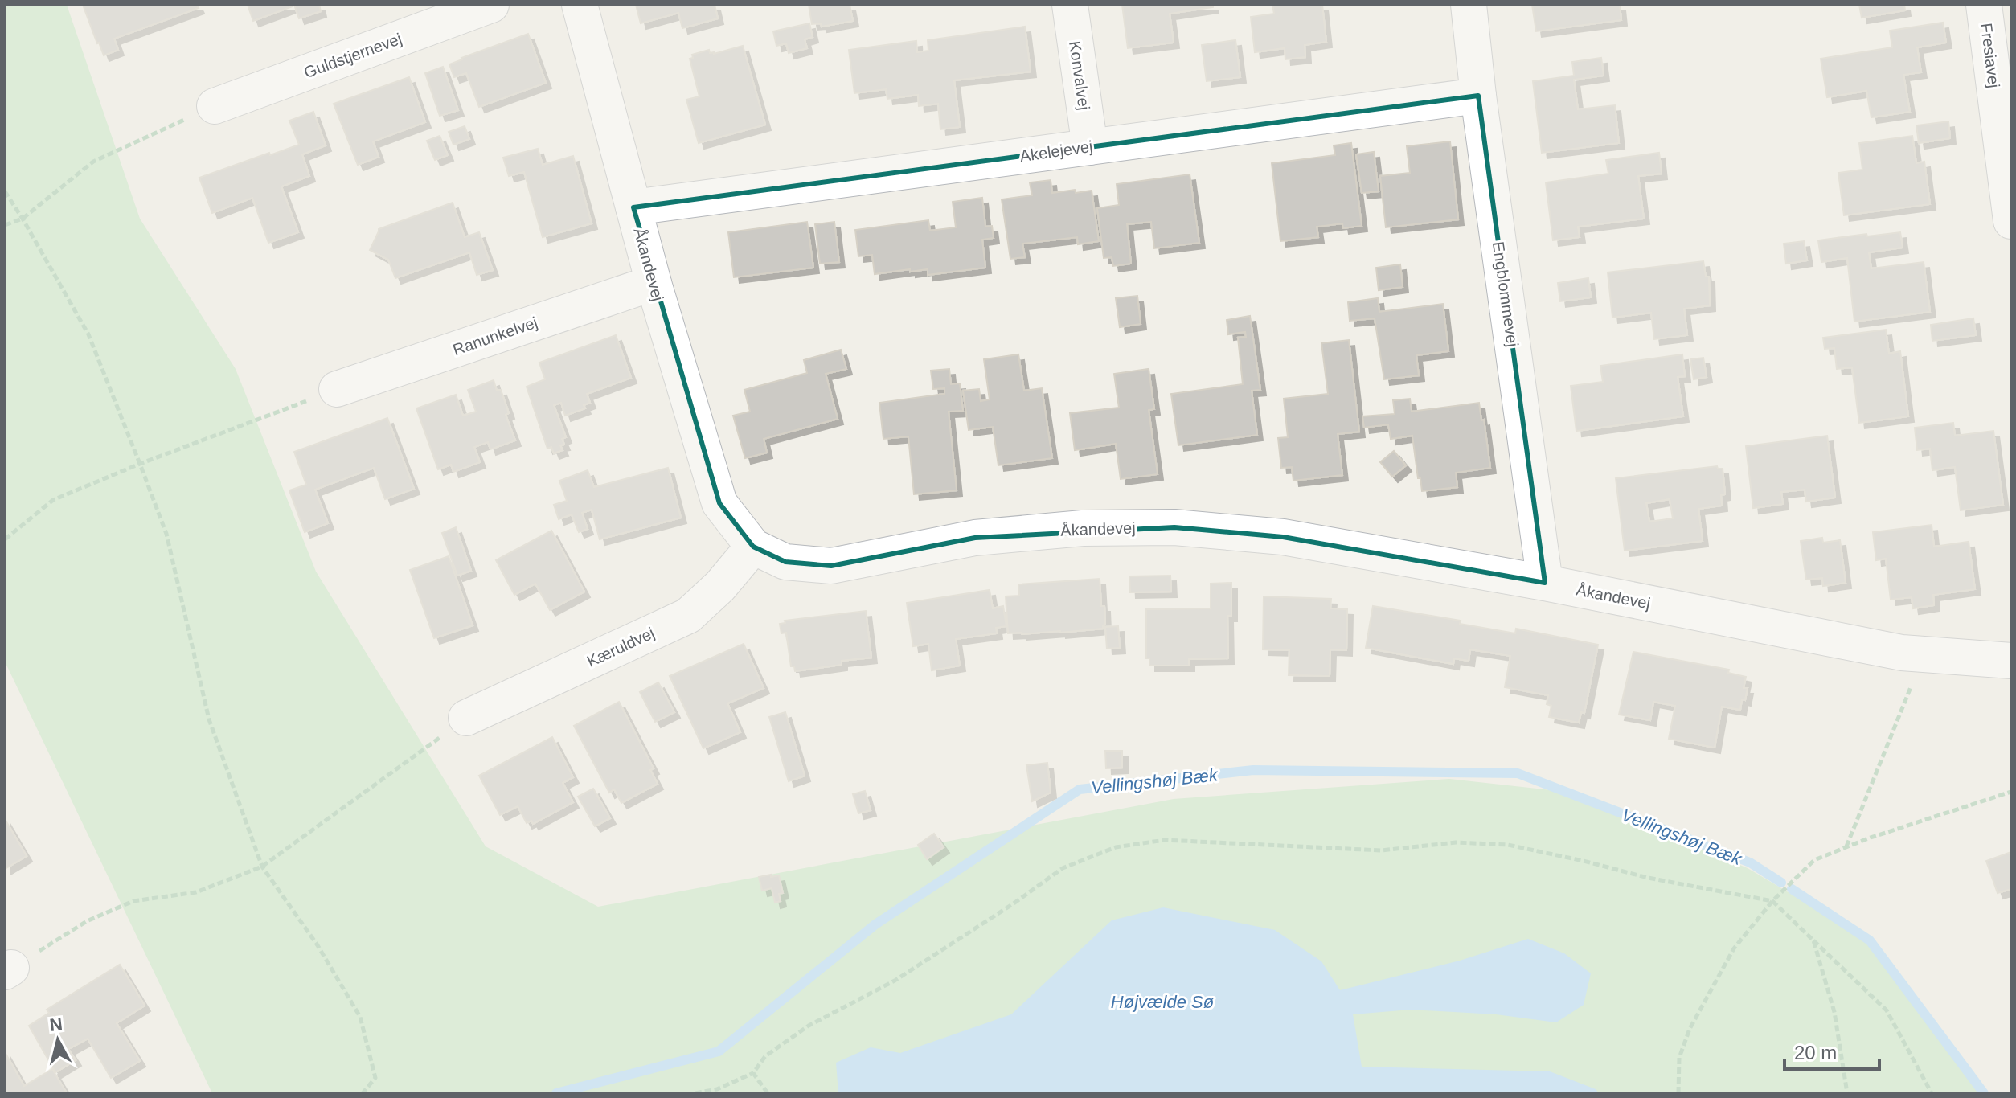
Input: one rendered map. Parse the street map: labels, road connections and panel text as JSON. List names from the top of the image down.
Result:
{
  "streets": {
    "street": [
      "Guldstjernevej",
      "Fresiavej",
      "Konvalvej",
      "Akelejevej",
      "Åkandevej",
      "Engblommevej",
      "Ranunkelvej",
      "Kæruldvej"
    ]
  },
  "crossings": [
    ["Konvalvej", "Akelejevej"],
    ["Akelejevej", "Åkandevej"],
    ["Akelejevej", "Engblommevej"],
    ["Åkandevej", "Engblommevej"],
    ["Åkandevej", "Ranunkelvej"],
    ["Åkandevej", "Kæruldvej"]
  ],
  "water": ["Vellingshøj Bæk", "Højvælde Sø"],
  "scale_bar": "20 m",
  "north": "top"
}
